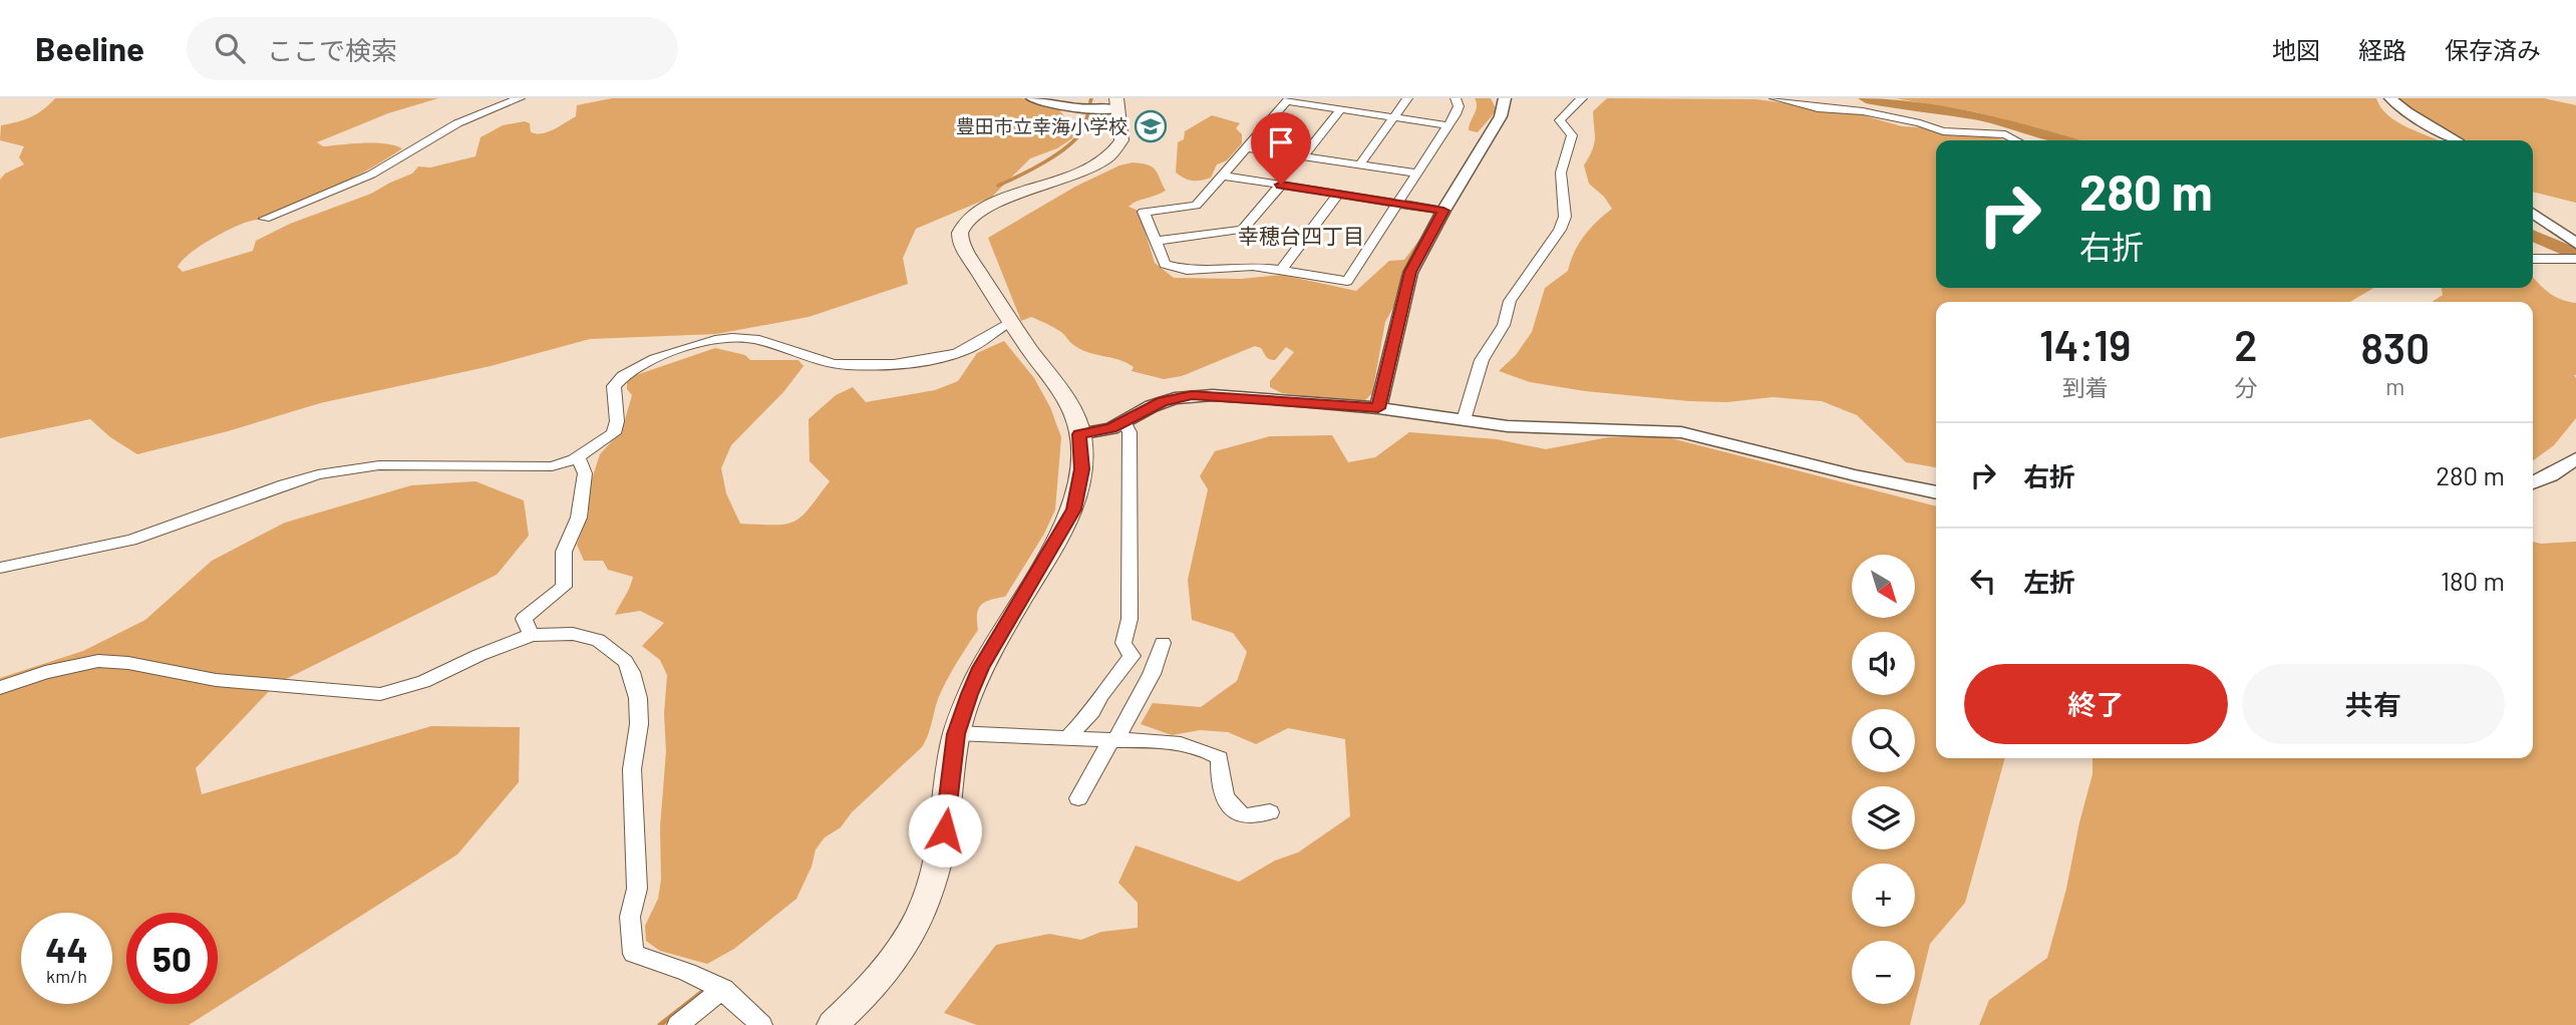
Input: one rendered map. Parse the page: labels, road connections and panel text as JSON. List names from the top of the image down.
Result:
{
  "districts": ["幸穂台四丁目"],
  "places": {
    "school or university": ["豊田市立幸海小学校"]
  },
  "north": "bottom right",
  "page": {
    "header": "Beeline",
    "search": "ここで検索",
    "nav": ["地図", "経路", "保存済み"],
    "turn": ["280 m", "右折"],
    "eta": [
      "14:19",
      "到着",
      "2",
      "分",
      "830",
      "m"
    ],
    "list": [
      {
        "name": "右折",
        "value": "280 m"
      },
      {
        "name": "左折",
        "value": "180 m"
      }
    ],
    "map_buttons": ["+", "−"],
    "buttons": ["終了", "共有"],
    "speed": "44 km/h",
    "limit": "50"
  }
}
